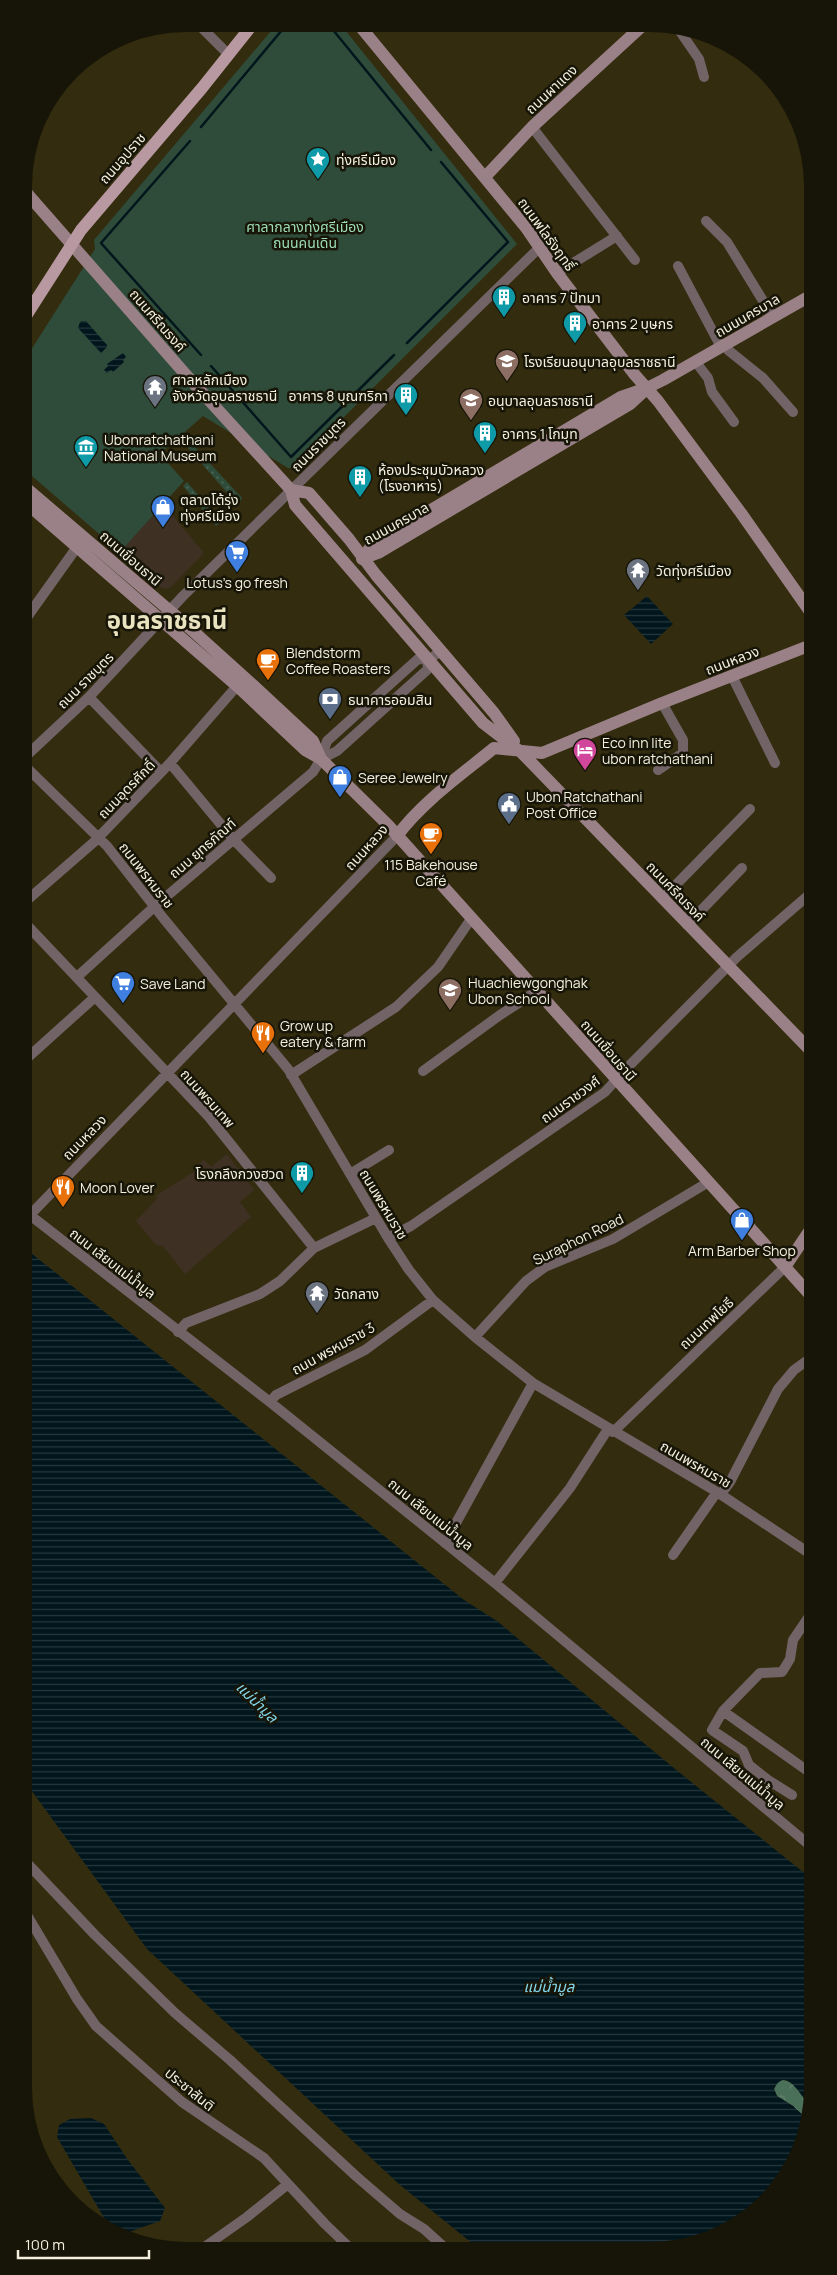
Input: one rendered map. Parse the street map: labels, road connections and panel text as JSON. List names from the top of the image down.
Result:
{
  "streets": {
    "main road": ["ถนนอุปราช"],
    "street": [
      "ถนนผาแดง",
      "ถนนพโลรังฤทธิ์",
      "ถนนนครบาล",
      "ถนนศรีณรงค์",
      "ถนนราชบุตร",
      "ถนนเขื่อนธานี",
      "ถนนหลวง",
      "ถนน ราชบุตร",
      "ถนนอุดรศักดิ์",
      "ถนน ยุทธภัณฑ์",
      "ถนนพรหมราช",
      "ถนนพรมเทพ",
      "ถนนราชวงศ์",
      "Suraphon Road",
      "ถนน เลียบแม่น้ำมูล",
      "ถนนเทพโยธี",
      "ถนน พรหมราช 3",
      "ประชาสันติ"
    ]
  },
  "crossings": [
    ["ถนนผาแดง", "ถนนพโลรังฤทธิ์"],
    ["ถนนอุปราช", "ถนนศรีณรงค์"],
    ["ถนนพโลรังฤทธิ์", "ถนนนครบาล"],
    ["ถนนพโลรังฤทธิ์", "ถนนราชบุตร"],
    ["ถนนนครบาล", "ถนนศรีณรงค์"],
    ["ถนนศรีณรงค์", "ถนนราชบุตร"],
    ["ถนนศรีณรงค์", "ถนนหลวง"],
    ["ถนนศรีณรงค์", "ถนน ยุทธภัณฑ์"],
    ["ถนนศรีณรงค์", "ถนนราชวงศ์"],
    ["ถนนราชบุตร", "ถนนเขื่อนธานี"],
    ["ถนนราชบุตร", "ถนน ราชบุตร"],
    ["ถนนเขื่อนธานี", "ถนนหลวง"],
    ["ถนนเขื่อนธานี", "ถนน ราชบุตร"],
    ["ถนนเขื่อนธานี", "ถนนอุดรศักดิ์"],
    ["ถนนเขื่อนธานี", "ถนน ยุทธภัณฑ์"],
    ["ถนนเขื่อนธานี", "ถนนราชวงศ์"],
    ["ถนนเขื่อนธานี", "Suraphon Road"],
    ["ถนนเขื่อนธานี", "ถนนเทพโยธี"],
    ["ถนนหลวง", "ถนนพรหมราช"],
    ["ถนนหลวง", "ถนนพรมเทพ"],
    ["ถนนอุดรศักดิ์", "ถนนพรหมราช"],
    ["ถนน ยุทธภัณฑ์", "ถนนพรหมราช"],
    ["ถนน ยุทธภัณฑ์", "ถนนพรมเทพ"],
    ["ถนนพรหมราช", "ถนนราชวงศ์"],
    ["ถนนพรหมราช", "Suraphon Road"],
    ["ถนนพรหมราช", "ถนนเทพโยธี"],
    ["ถนนพรหมราช", "ถนน พรหมราช 3"],
    ["ถนน เลียบแม่น้ำมูล", "ถนนเทพโยธี"],
    ["ถนน เลียบแม่น้ำมูล", "ถนน พรหมราช 3"]
  ],
  "districts": ["อุบลราชธานี"],
  "water": ["แม่น้ำมูล"],
  "parks": ["ศาลากลางทุ่งศรีเมือง ถนนคนเดิน"],
  "places": {
    "place": ["ทุ่งศรีเมือง"],
    "building": [
      "อาคาร 7 ปัทมา",
      "อาคาร 2 บุษกร",
      "อาคาร 8 บุณฑริกา",
      "อาคาร 1 โกมุท",
      "ห้องประชุมบัวหลวง (โรงอาหาร)",
      "โรงกลึงกวงฮวด"
    ],
    "school or university": ["โรงเรียนอนุบาลอุบลราชธานี", "อนุบาลอุบลราชธานี", "Huachiewgonghak Ubon School"],
    "temple": ["ศาลหลักเมือง จังหวัดอุบลราชธานี", "วัดทุ่งศรีเมือง", "วัดกลาง"],
    "museum": ["Ubonratchathani National Museum"],
    "shop": ["ตลาดโต้รุ่ง ทุ่งศรีเมือง", "Seree Jewelry", "Arm Barber Shop"],
    "supermarket": ["Lotus's go fresh", "Save Land"],
    "cafe": ["Blendstorm Coffee Roasters", "115 Bakehouse Café"],
    "bank": ["ธนาคารออมสิน"],
    "hotel": ["Eco inn lite ubon ratchathani"],
    "public building": ["Ubon Ratchathani Post Office"],
    "restaurant": ["Grow up eatery & farm", "Moon Lover"]
  },
  "scale_bar": "100 m"
}
